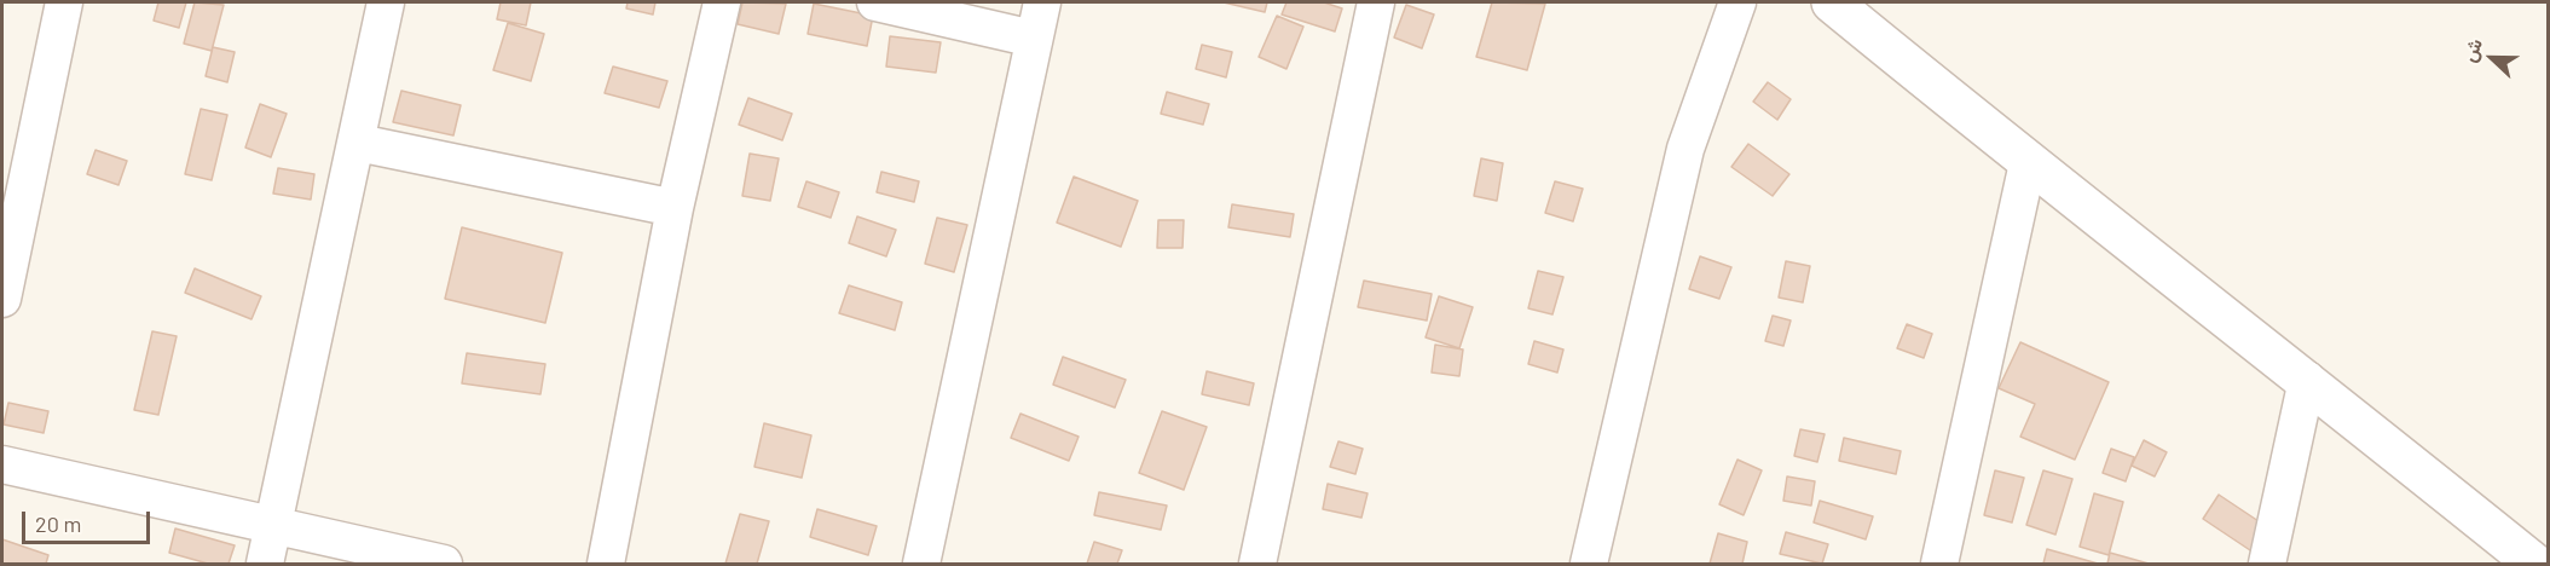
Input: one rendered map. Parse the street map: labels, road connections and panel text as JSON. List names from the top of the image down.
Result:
{
  "scale_bar": "20 m",
  "north": "left"
}
